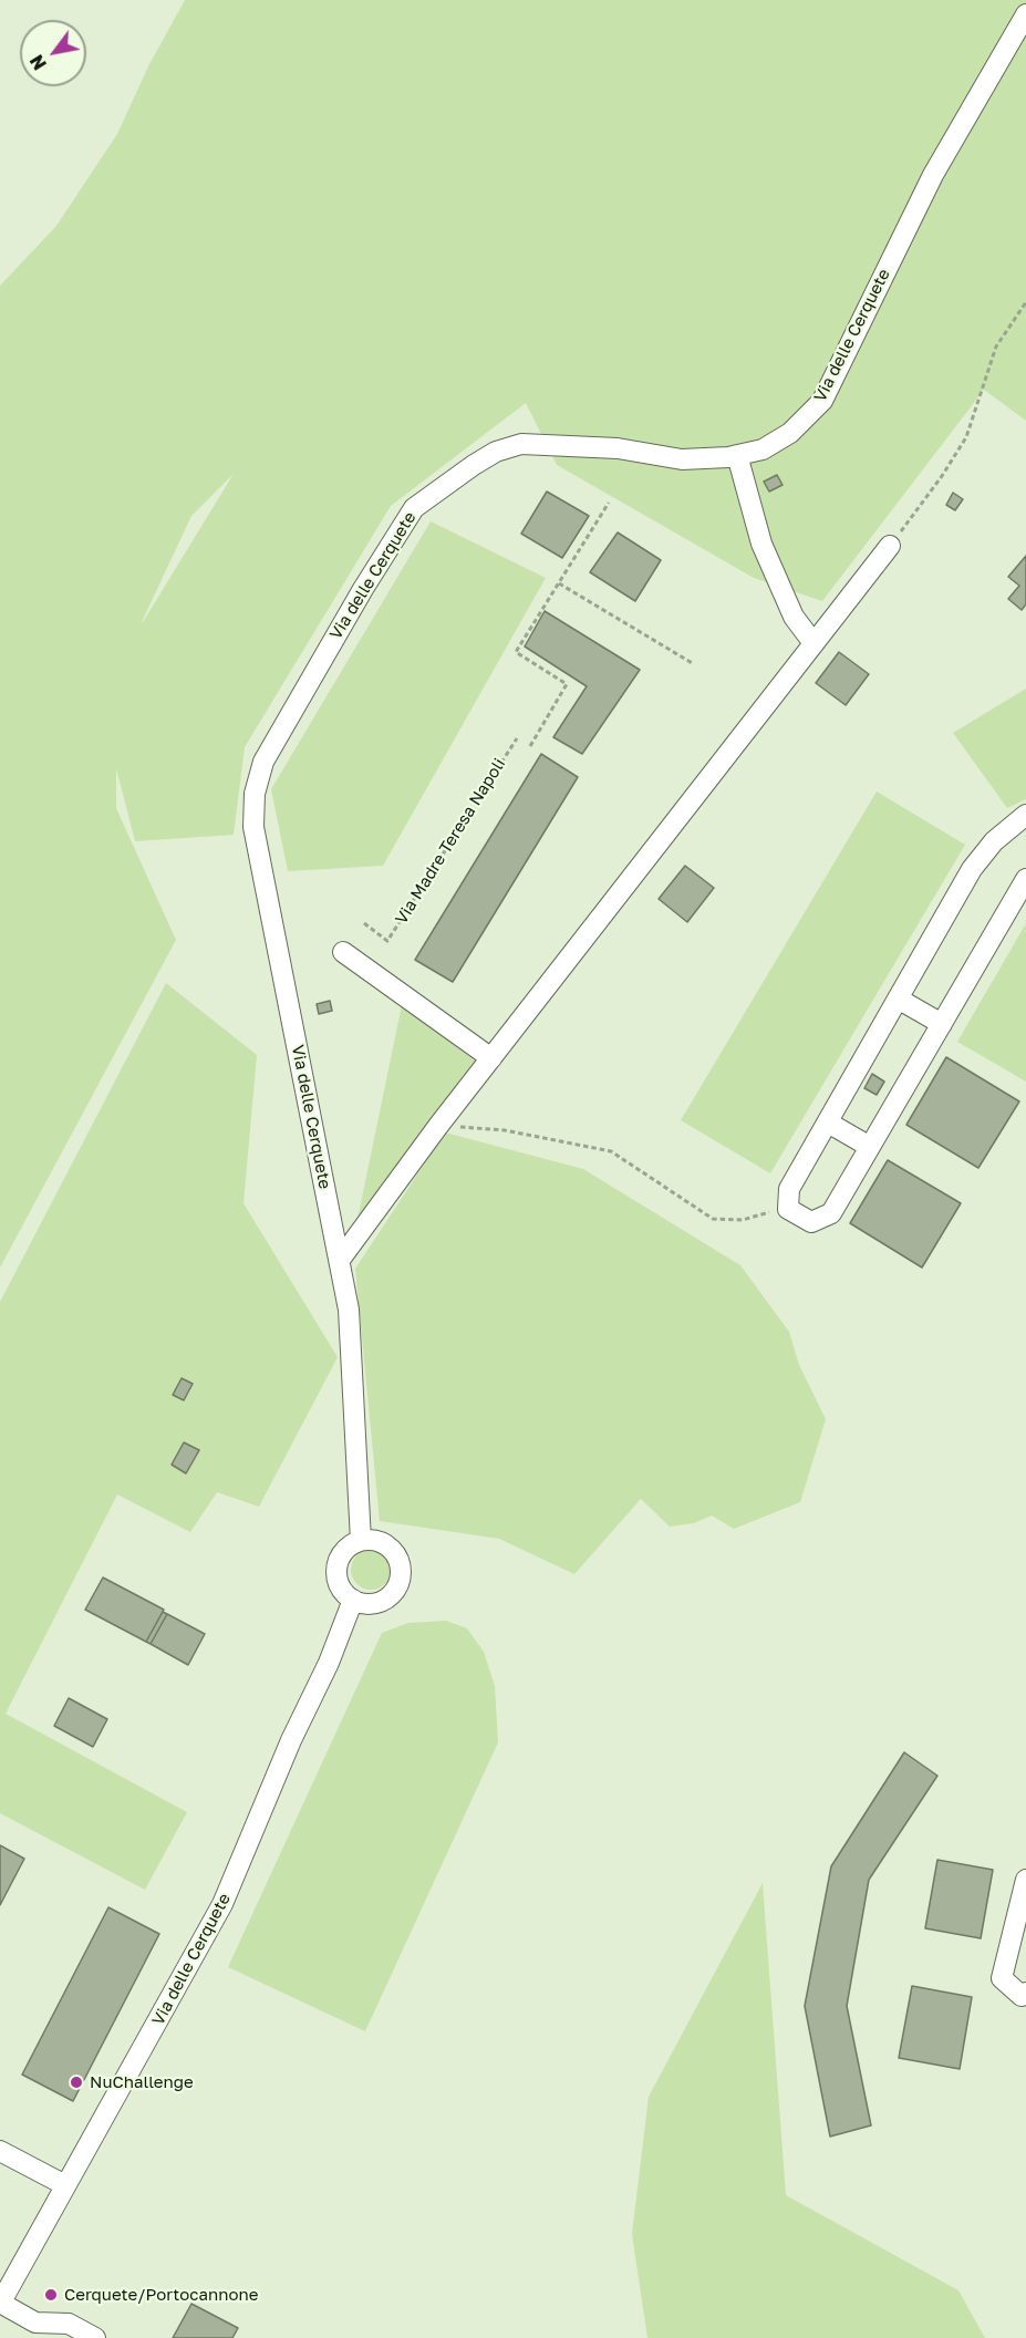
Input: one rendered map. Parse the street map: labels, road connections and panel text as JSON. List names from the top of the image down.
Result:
{
  "streets": {
    "street": ["Via delle Cerquete"],
    "path": ["Via Madre Teresa Napoli"]
  },
  "places": ["NuChallenge", "Cerquete/Portocannone"],
  "north": "bottom left"
}
